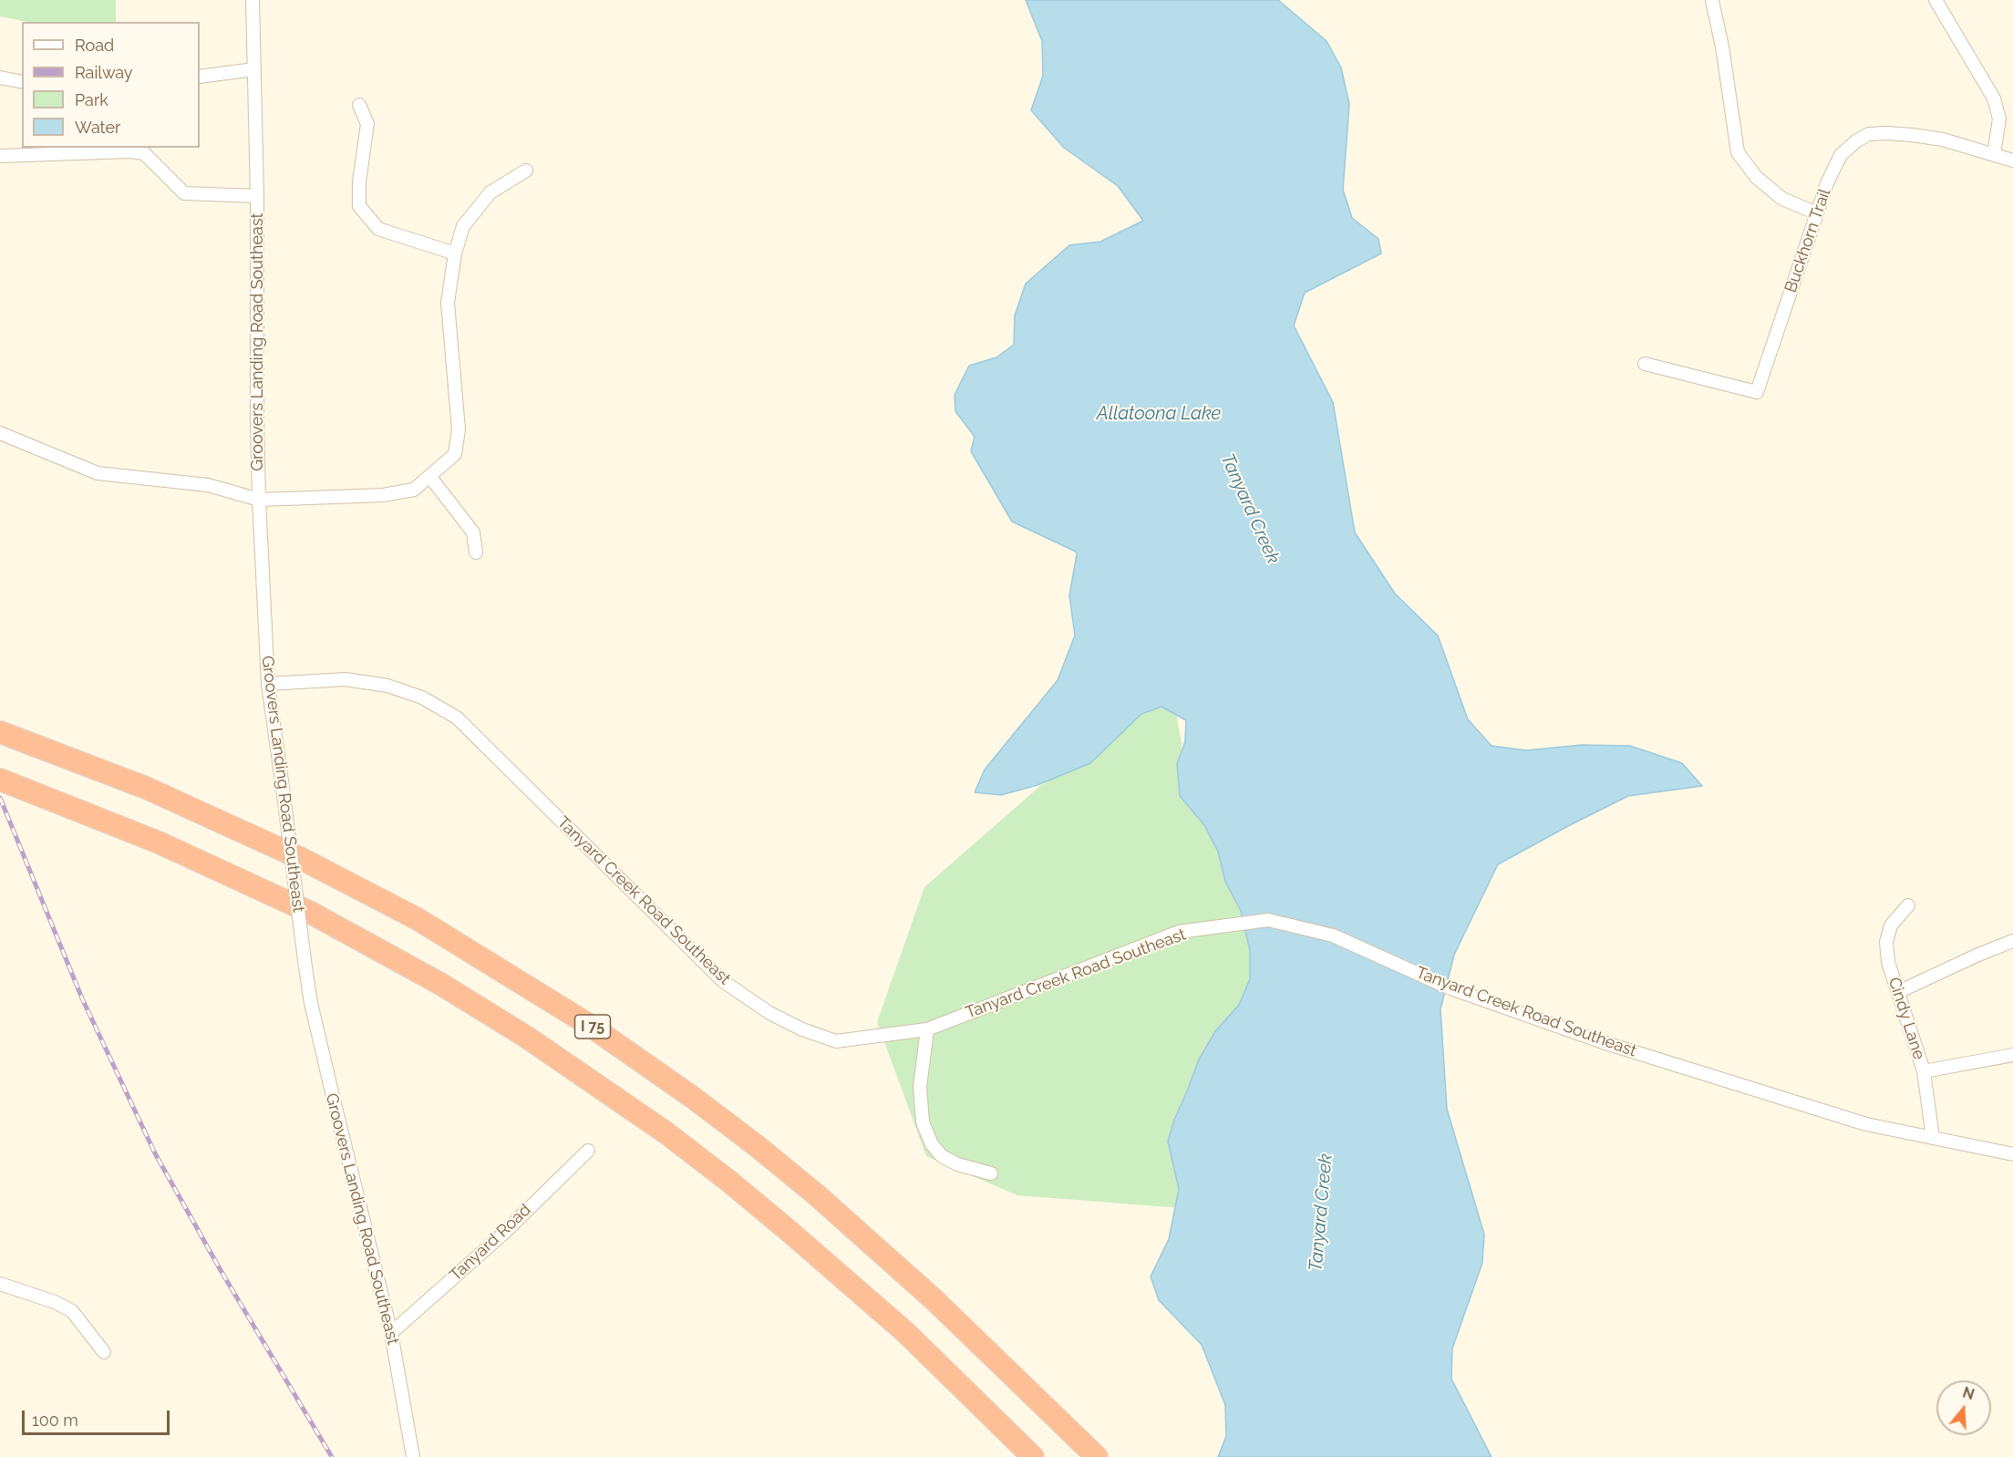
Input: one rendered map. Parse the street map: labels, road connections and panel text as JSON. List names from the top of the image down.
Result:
{
  "streets": {
    "highway": ["I 75"],
    "street": [
      "Buckhorn Trail",
      "Groovers Landing Road Southeast",
      "Tanyard Creek Road Southeast",
      "Cindy Lane",
      "Tanyard Road"
    ]
  },
  "crossings": [
    ["Groovers Landing Road Southeast", "Tanyard Creek Road Southeast"],
    ["Groovers Landing Road Southeast", "Tanyard Road"],
    ["Tanyard Creek Road Southeast", "Cindy Lane"]
  ],
  "water": ["Allatoona Lake", "Tanyard Creek"],
  "legend": [
    "Road",
    "Railway",
    "Park",
    "Water"
  ],
  "scale_bar": "100 m",
  "north": "top"
}
